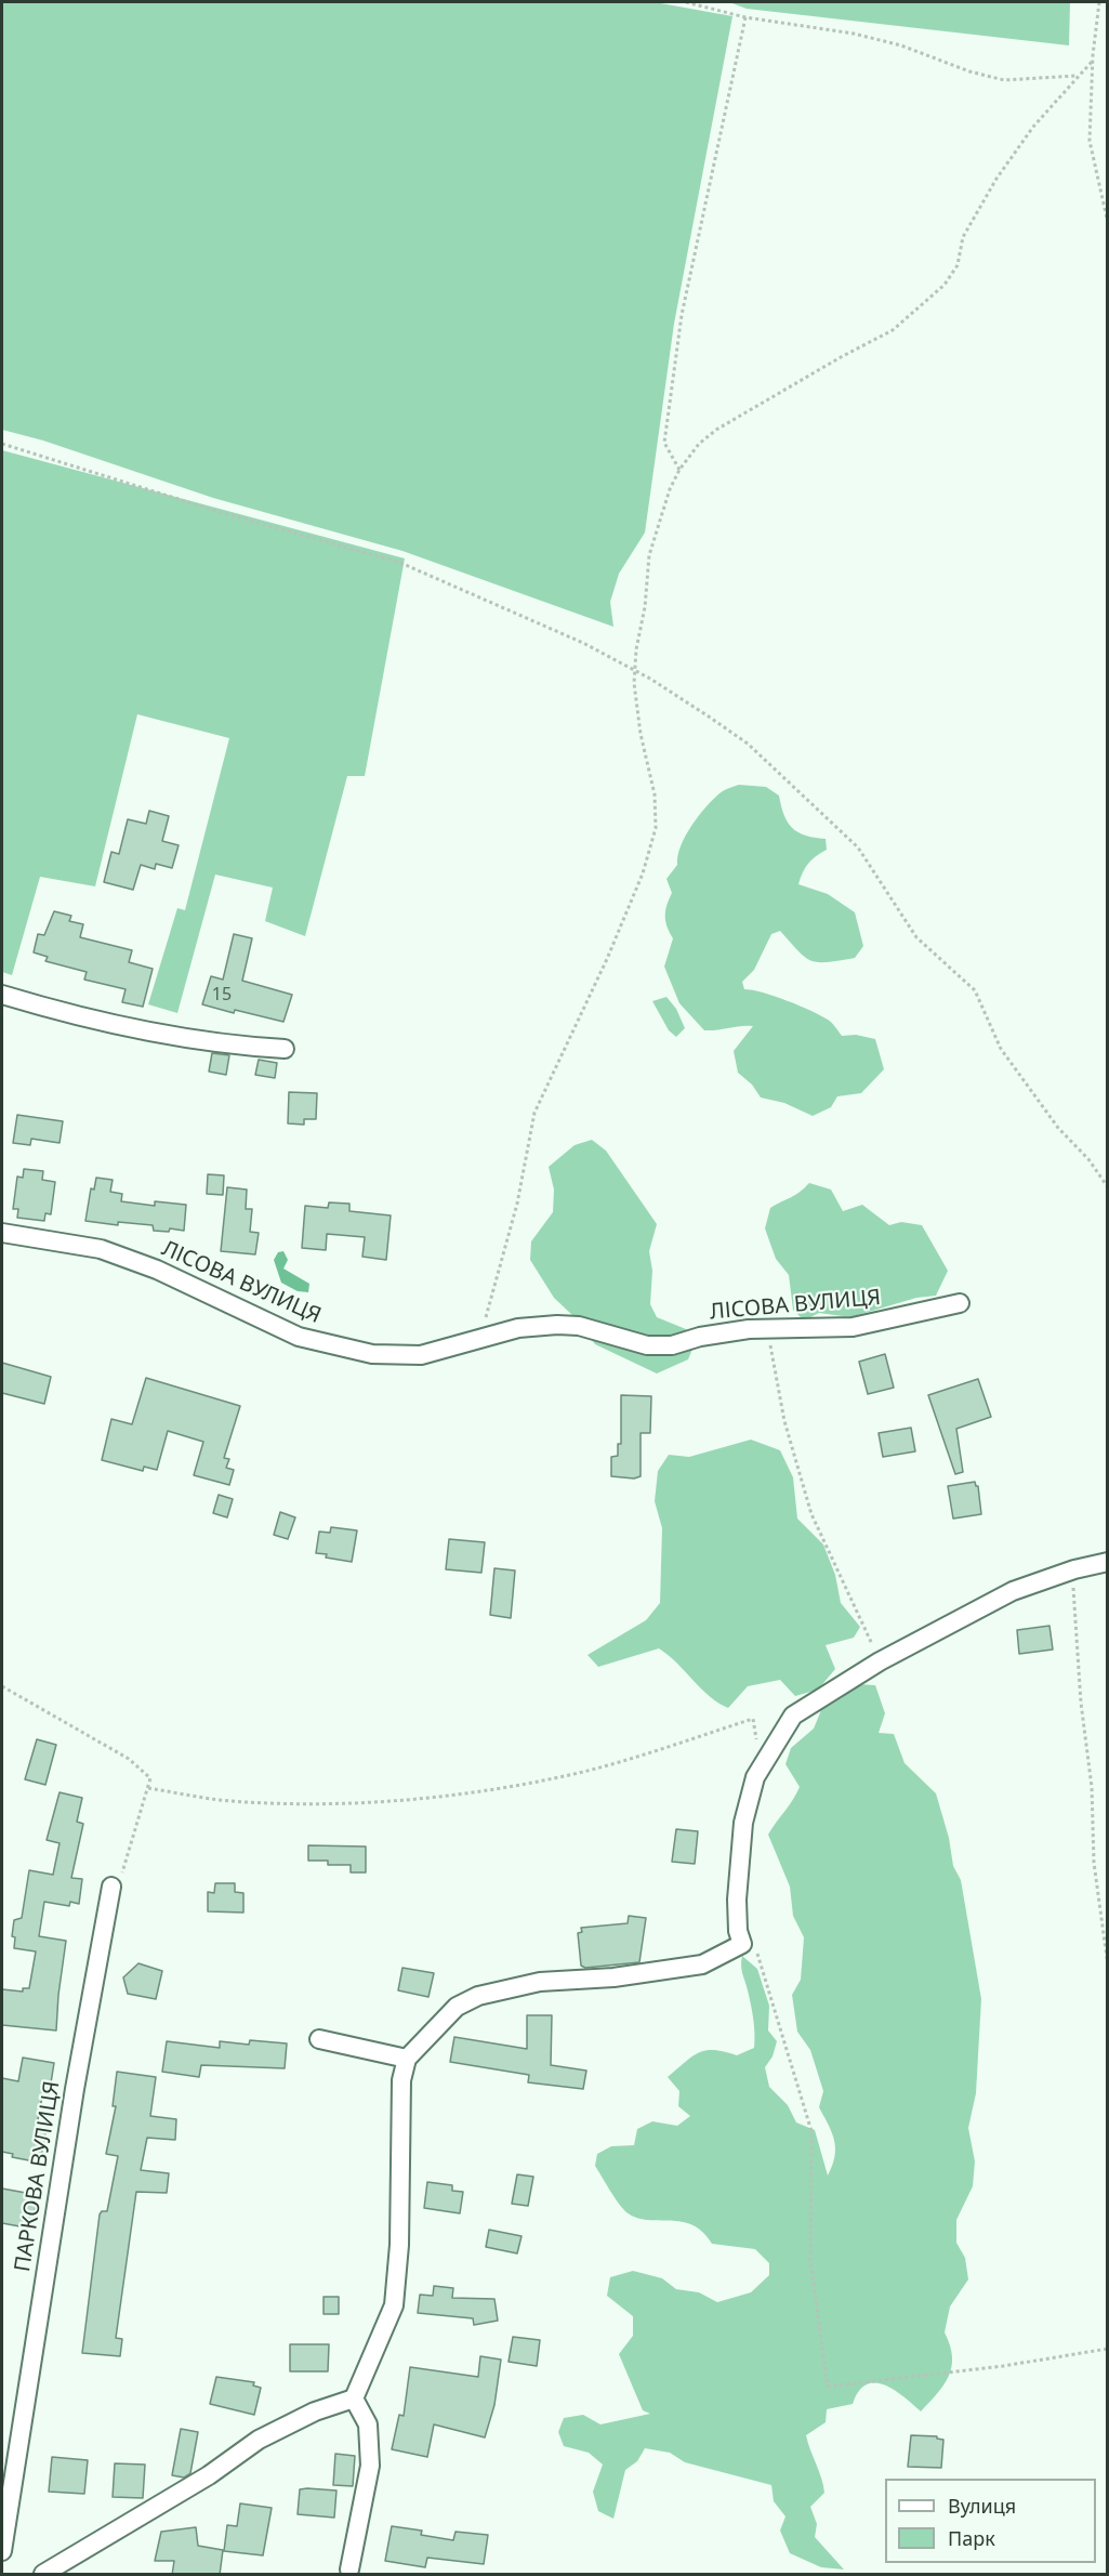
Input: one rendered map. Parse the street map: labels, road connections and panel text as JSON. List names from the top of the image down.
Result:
{
  "streets": {
    "street": ["ЛІСОВА ВУЛИЦЯ", "ПАРКОВА ВУЛИЦЯ"]
  },
  "house_numbers": ["15"],
  "legend": ["Вулиця", "Парк"]
}
